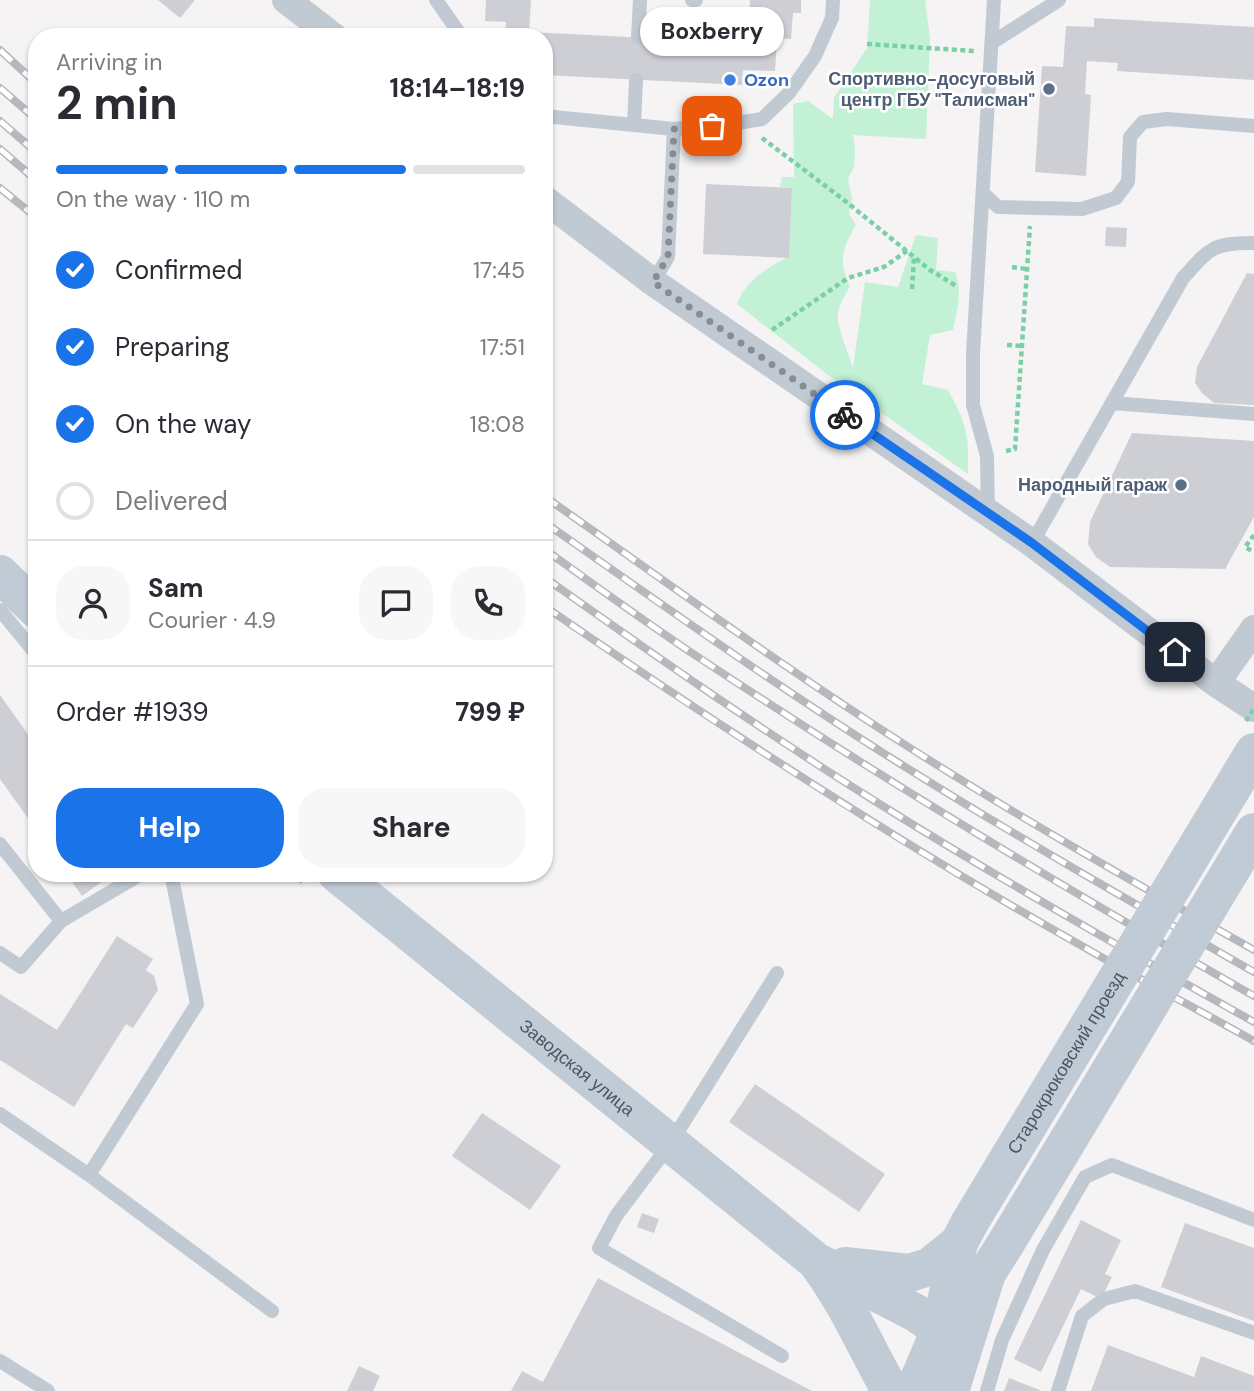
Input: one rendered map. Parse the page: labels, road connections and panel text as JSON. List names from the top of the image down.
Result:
{
  "streets": {
    "main road": ["Старокрюковский проезд", "Заводская улица"]
  },
  "places": [
    "Ozon",
    "Спортивно-досуговый центр ГБУ \"Талисман\"",
    "Boxberry",
    "Народный гараж"
  ],
  "page": {
    "bubble": "Boxberry",
    "heading": ["2 min", "Arriving in", "18:14–18:19"],
    "panel": [
      "Sam",
      "Courier · 4.9",
      "Order #1939",
      "799 ₽"
    ],
    "bar": "On the way · 110 m",
    "list": [
      ["Confirmed", "17:45"],
      ["Preparing", "17:51"],
      ["On the way", "18:08"],
      "Delivered"
    ],
    "buttons": ["Help", "Share"]
  }
}
